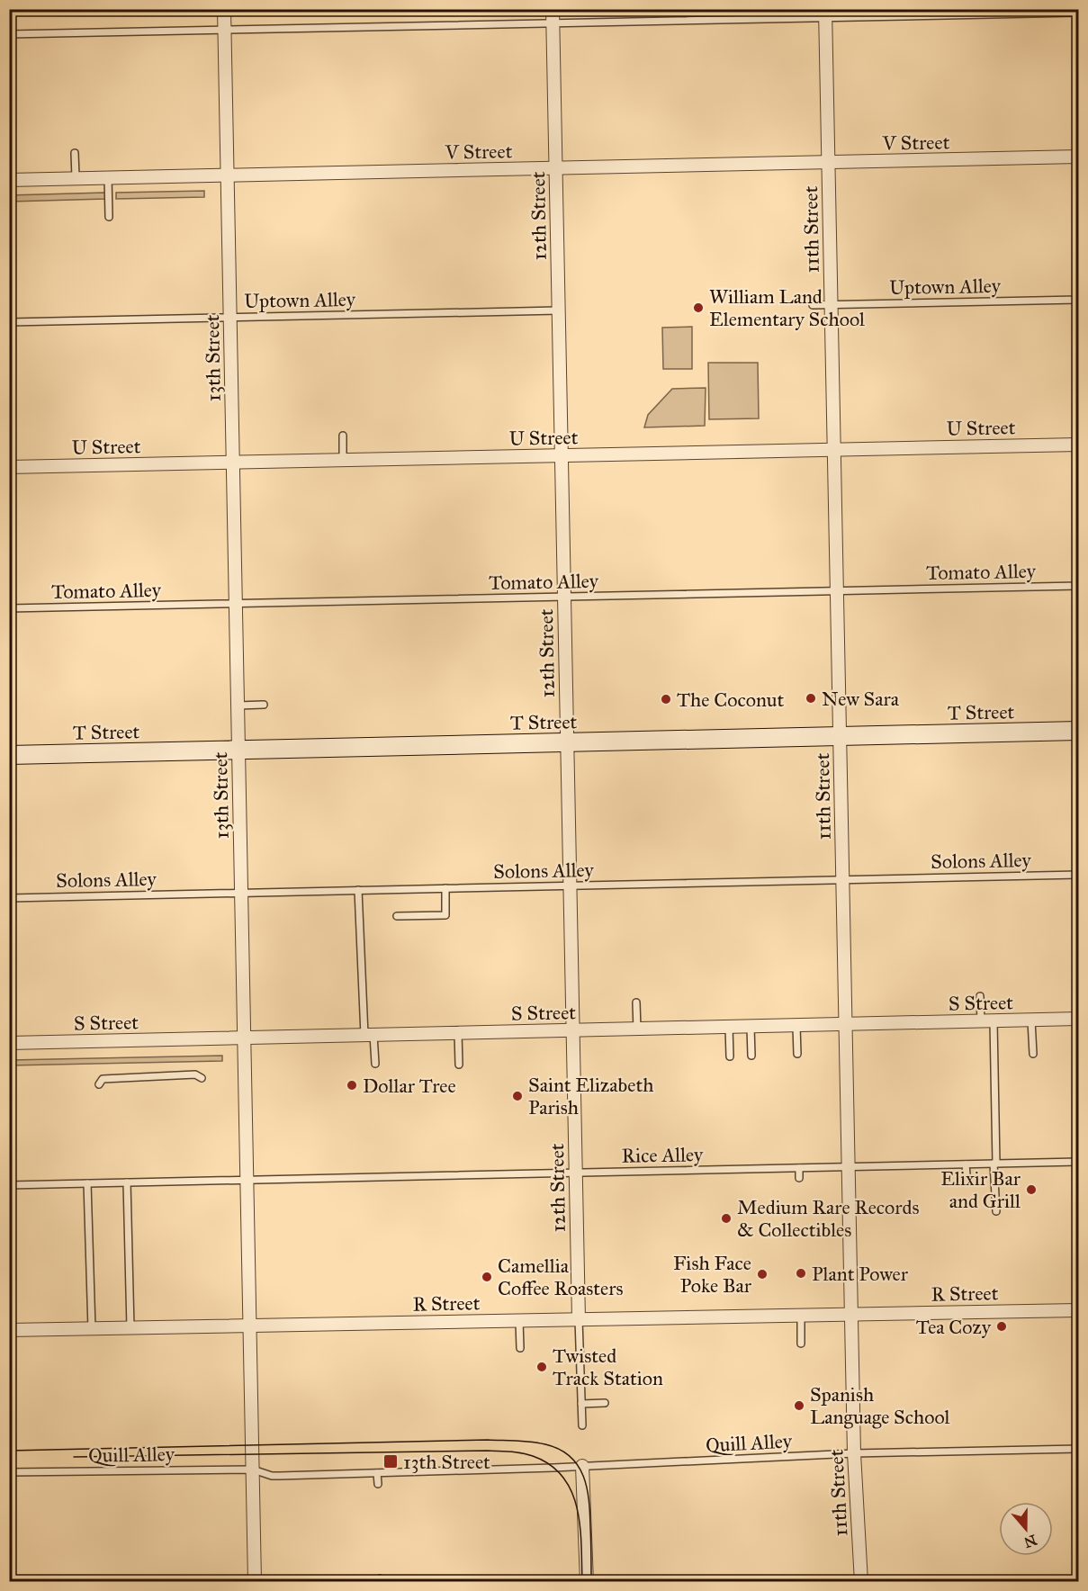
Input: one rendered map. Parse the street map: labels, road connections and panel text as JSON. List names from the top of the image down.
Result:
{
  "streets": {
    "street": [
      "V Street",
      "12th Street",
      "11th Street",
      "13th Street",
      "U Street",
      "T Street",
      "S Street",
      "R Street"
    ],
    "lane": [
      "Uptown Alley",
      "Tomato Alley",
      "Solons Alley",
      "Rice Alley",
      "Quill Alley"
    ]
  },
  "crossings": [
    ["V Street", "12th Street"],
    ["V Street", "11th Street"],
    ["V Street", "13th Street"],
    ["12th Street", "Uptown Alley"],
    ["12th Street", "U Street"],
    ["12th Street", "Tomato Alley"],
    ["12th Street", "T Street"],
    ["12th Street", "Solons Alley"],
    ["12th Street", "S Street"],
    ["12th Street", "Rice Alley"],
    ["12th Street", "R Street"],
    ["11th Street", "Uptown Alley"],
    ["11th Street", "U Street"],
    ["11th Street", "Tomato Alley"],
    ["11th Street", "T Street"],
    ["11th Street", "Solons Alley"],
    ["11th Street", "S Street"],
    ["11th Street", "Rice Alley"],
    ["11th Street", "R Street"],
    ["11th Street", "Quill Alley"],
    ["Uptown Alley", "13th Street"],
    ["13th Street", "U Street"],
    ["13th Street", "Tomato Alley"],
    ["13th Street", "T Street"],
    ["13th Street", "Solons Alley"],
    ["13th Street", "S Street"],
    ["13th Street", "Rice Alley"],
    ["13th Street", "R Street"],
    ["13th Street", "Quill Alley"]
  ],
  "places": {
    "other": [
      "William Land Elementary School",
      "New Sara",
      "The Coconut",
      "Dollar Tree",
      "Saint Elizabeth Parish",
      "Elixir Bar and Grill",
      "Medium Rare Records & Collectibles",
      "Plant Power",
      "Fish Face Poke Bar",
      "Camellia Coffee Roasters",
      "Tea Cozy",
      "Twisted Track Station",
      "Spanish Language School"
    ],
    "transit": ["13th Street"]
  },
  "north": "bottom"
}
